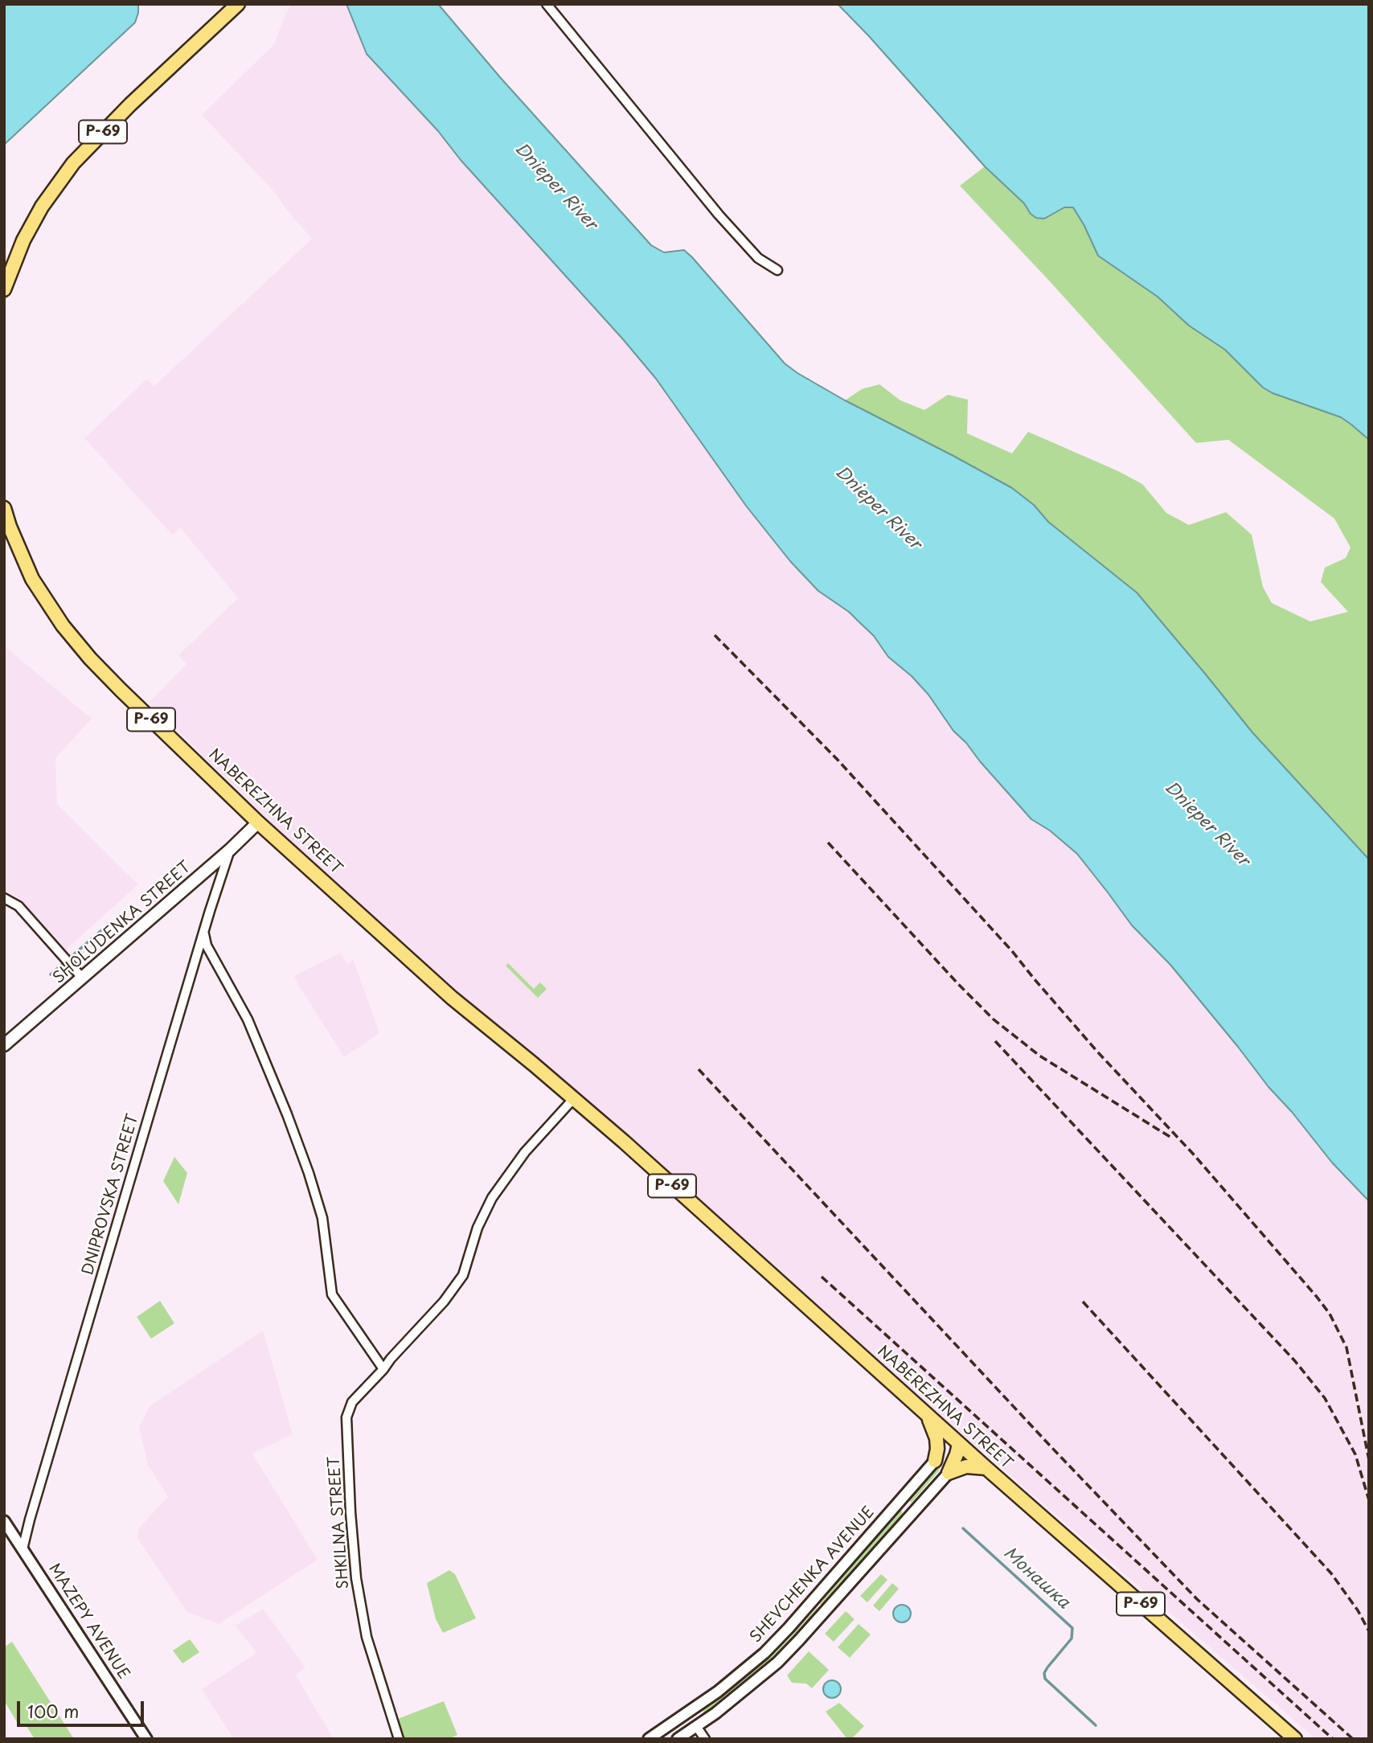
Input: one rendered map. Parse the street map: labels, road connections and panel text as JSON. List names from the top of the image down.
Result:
{
  "streets": {
    "main road": ["Р-69", "NABEREZHNA STREET", "SHOLUDENKA STREET"],
    "street": [
      "DNIPROVSKA STREET",
      "SHKILNA STREET",
      "SHEVCHENKA AVENUE",
      "MAZEPY AVENUE"
    ]
  },
  "crossings": [
    ["NABEREZHNA STREET", "SHOLUDENKA STREET"],
    ["SHOLUDENKA STREET", "DNIPROVSKA STREET"],
    ["DNIPROVSKA STREET", "MAZEPY AVENUE"]
  ],
  "water": ["Dnieper River", "Монашка"],
  "scale_bar": "100 m"
}
